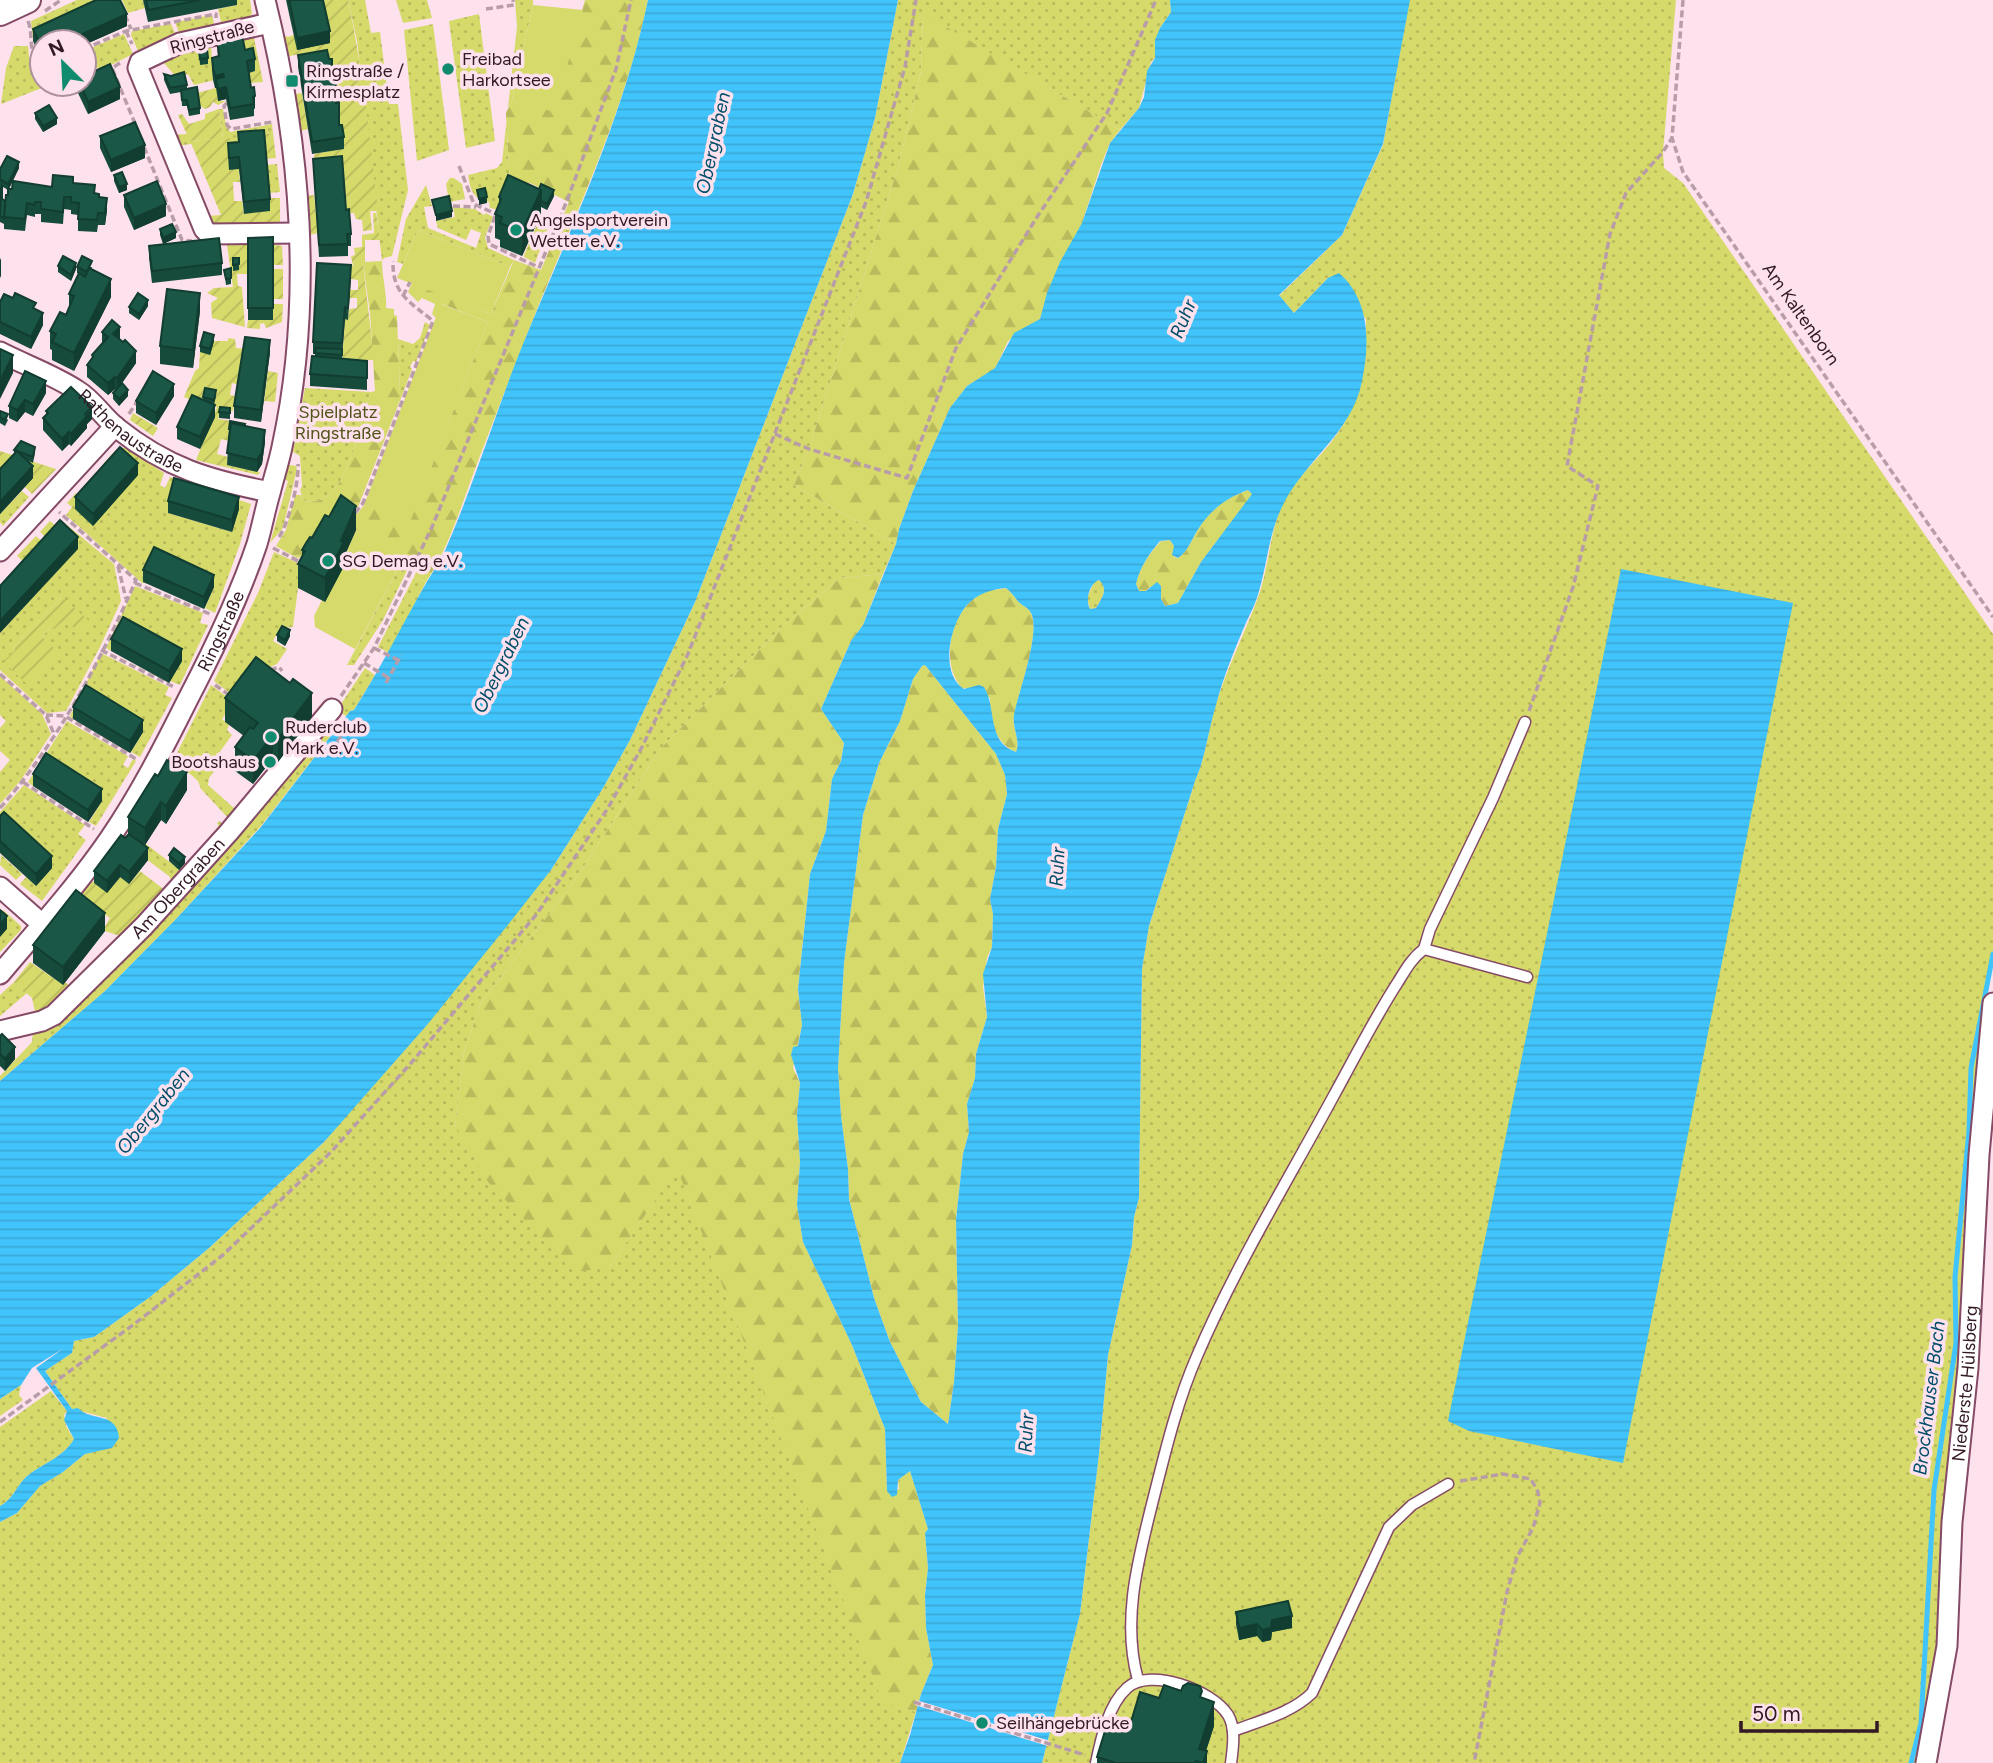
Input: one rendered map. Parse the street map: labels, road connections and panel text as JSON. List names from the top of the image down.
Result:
{
  "streets": {
    "street": [
      "Ringstraße",
      "Rathenaustraße",
      "Am Obergraben",
      "Niederste Hülsberg"
    ],
    "path": ["Am Kaltenborn"]
  },
  "crossings": [
    ["Ringstraße", "Rathenaustraße"]
  ],
  "water": ["Obergraben", "Ruhr", "Brockhauser Bach"],
  "parks": ["Spielplatz Ringstraße"],
  "places": {
    "other": [
      "Freibad Harkortsee",
      "Angelsportverein Wetter e.V.",
      "SG Demag e.V.",
      "Ruderclub Mark e.V.",
      "Bootshaus",
      "Seilhängebrücke"
    ],
    "transit": ["Ringstraße / Kirmesplatz"]
  },
  "scale_bar": "50 m",
  "north": "top left"
}
